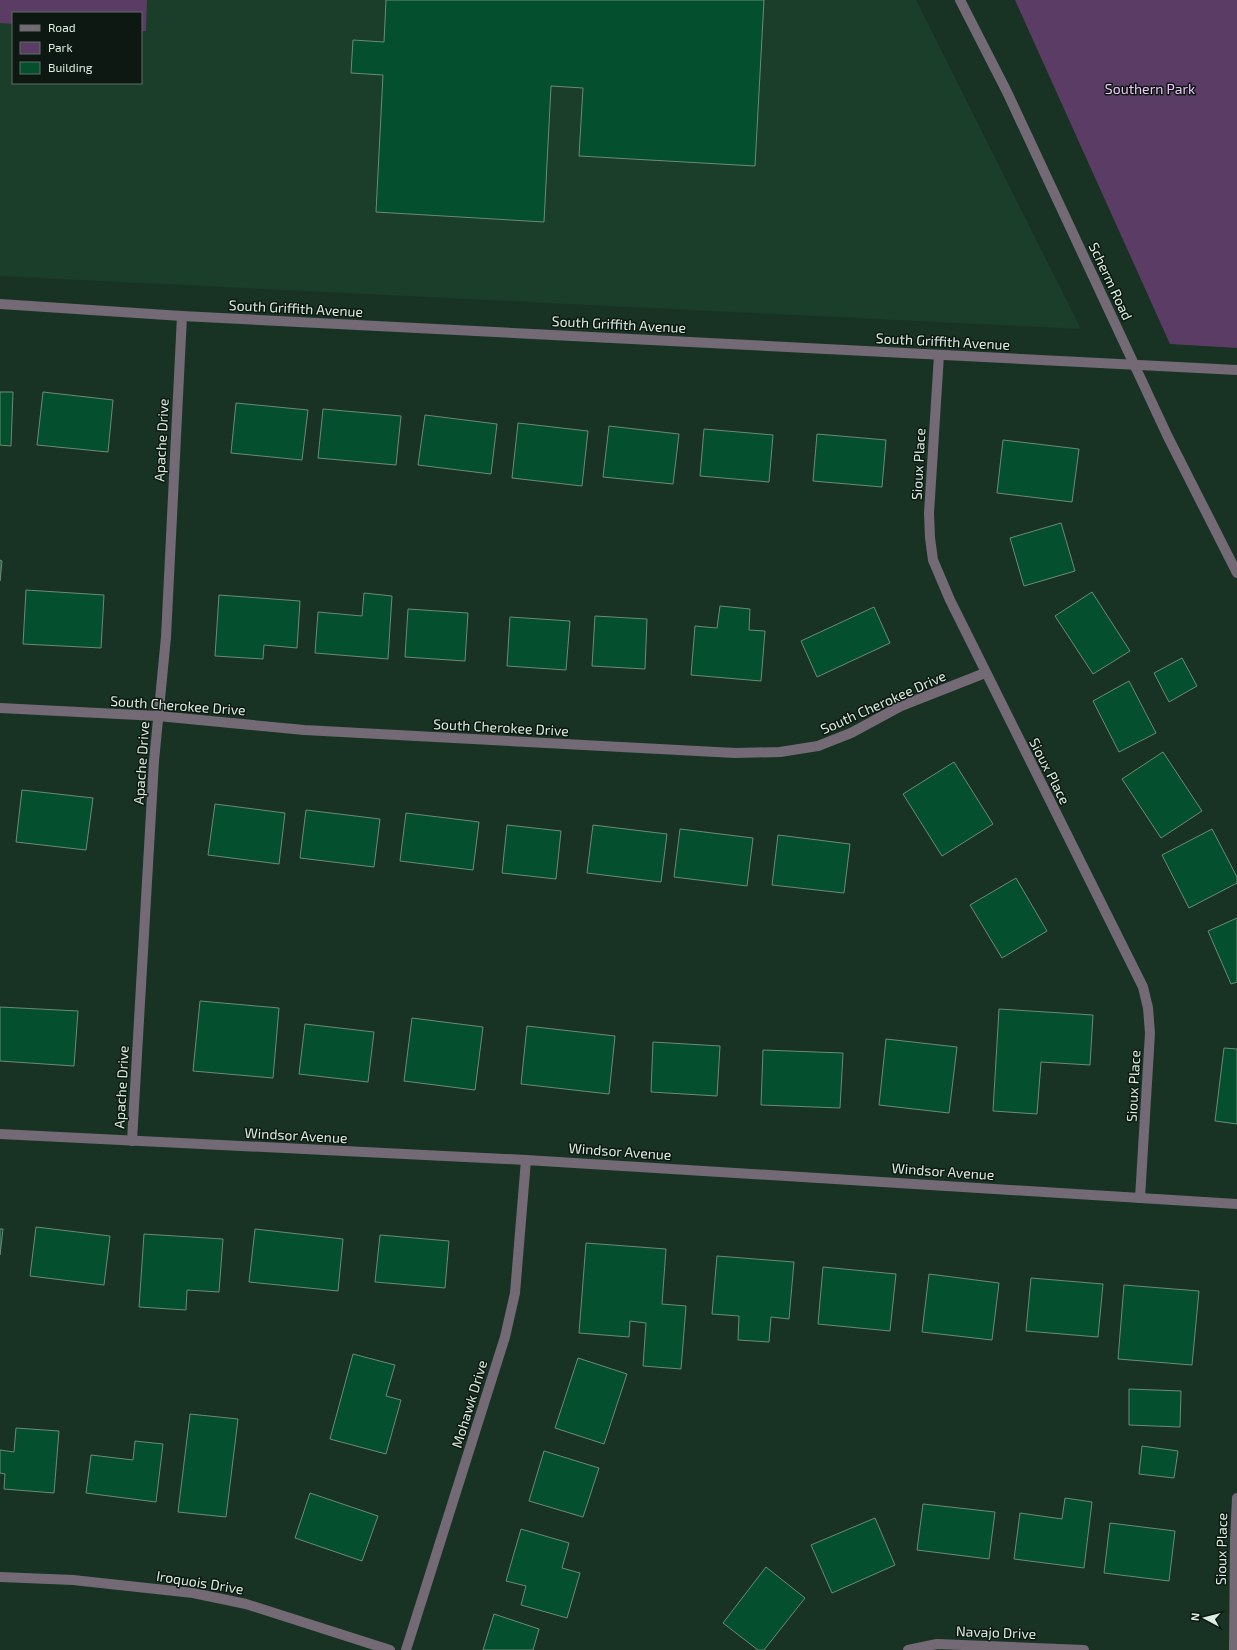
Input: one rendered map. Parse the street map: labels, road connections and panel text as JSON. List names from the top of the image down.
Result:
{
  "streets": {
    "street": [
      "Scherm Road",
      "South Griffith Avenue",
      "Apache Drive",
      "Sioux Place",
      "South Cherokee Drive",
      "Windsor Avenue",
      "Mohawk Drive",
      "Iroquois Drive",
      "Navajo Drive"
    ]
  },
  "crossings": [
    ["Scherm Road", "South Griffith Avenue"],
    ["South Griffith Avenue", "Apache Drive"],
    ["South Griffith Avenue", "Sioux Place"],
    ["Apache Drive", "South Cherokee Drive"],
    ["Apache Drive", "Windsor Avenue"],
    ["Sioux Place", "South Cherokee Drive"],
    ["Sioux Place", "Windsor Avenue"],
    ["Windsor Avenue", "Mohawk Drive"]
  ],
  "parks": ["Southern Park"],
  "legend": ["Road", "Park", "Building"],
  "north": "left"
}
